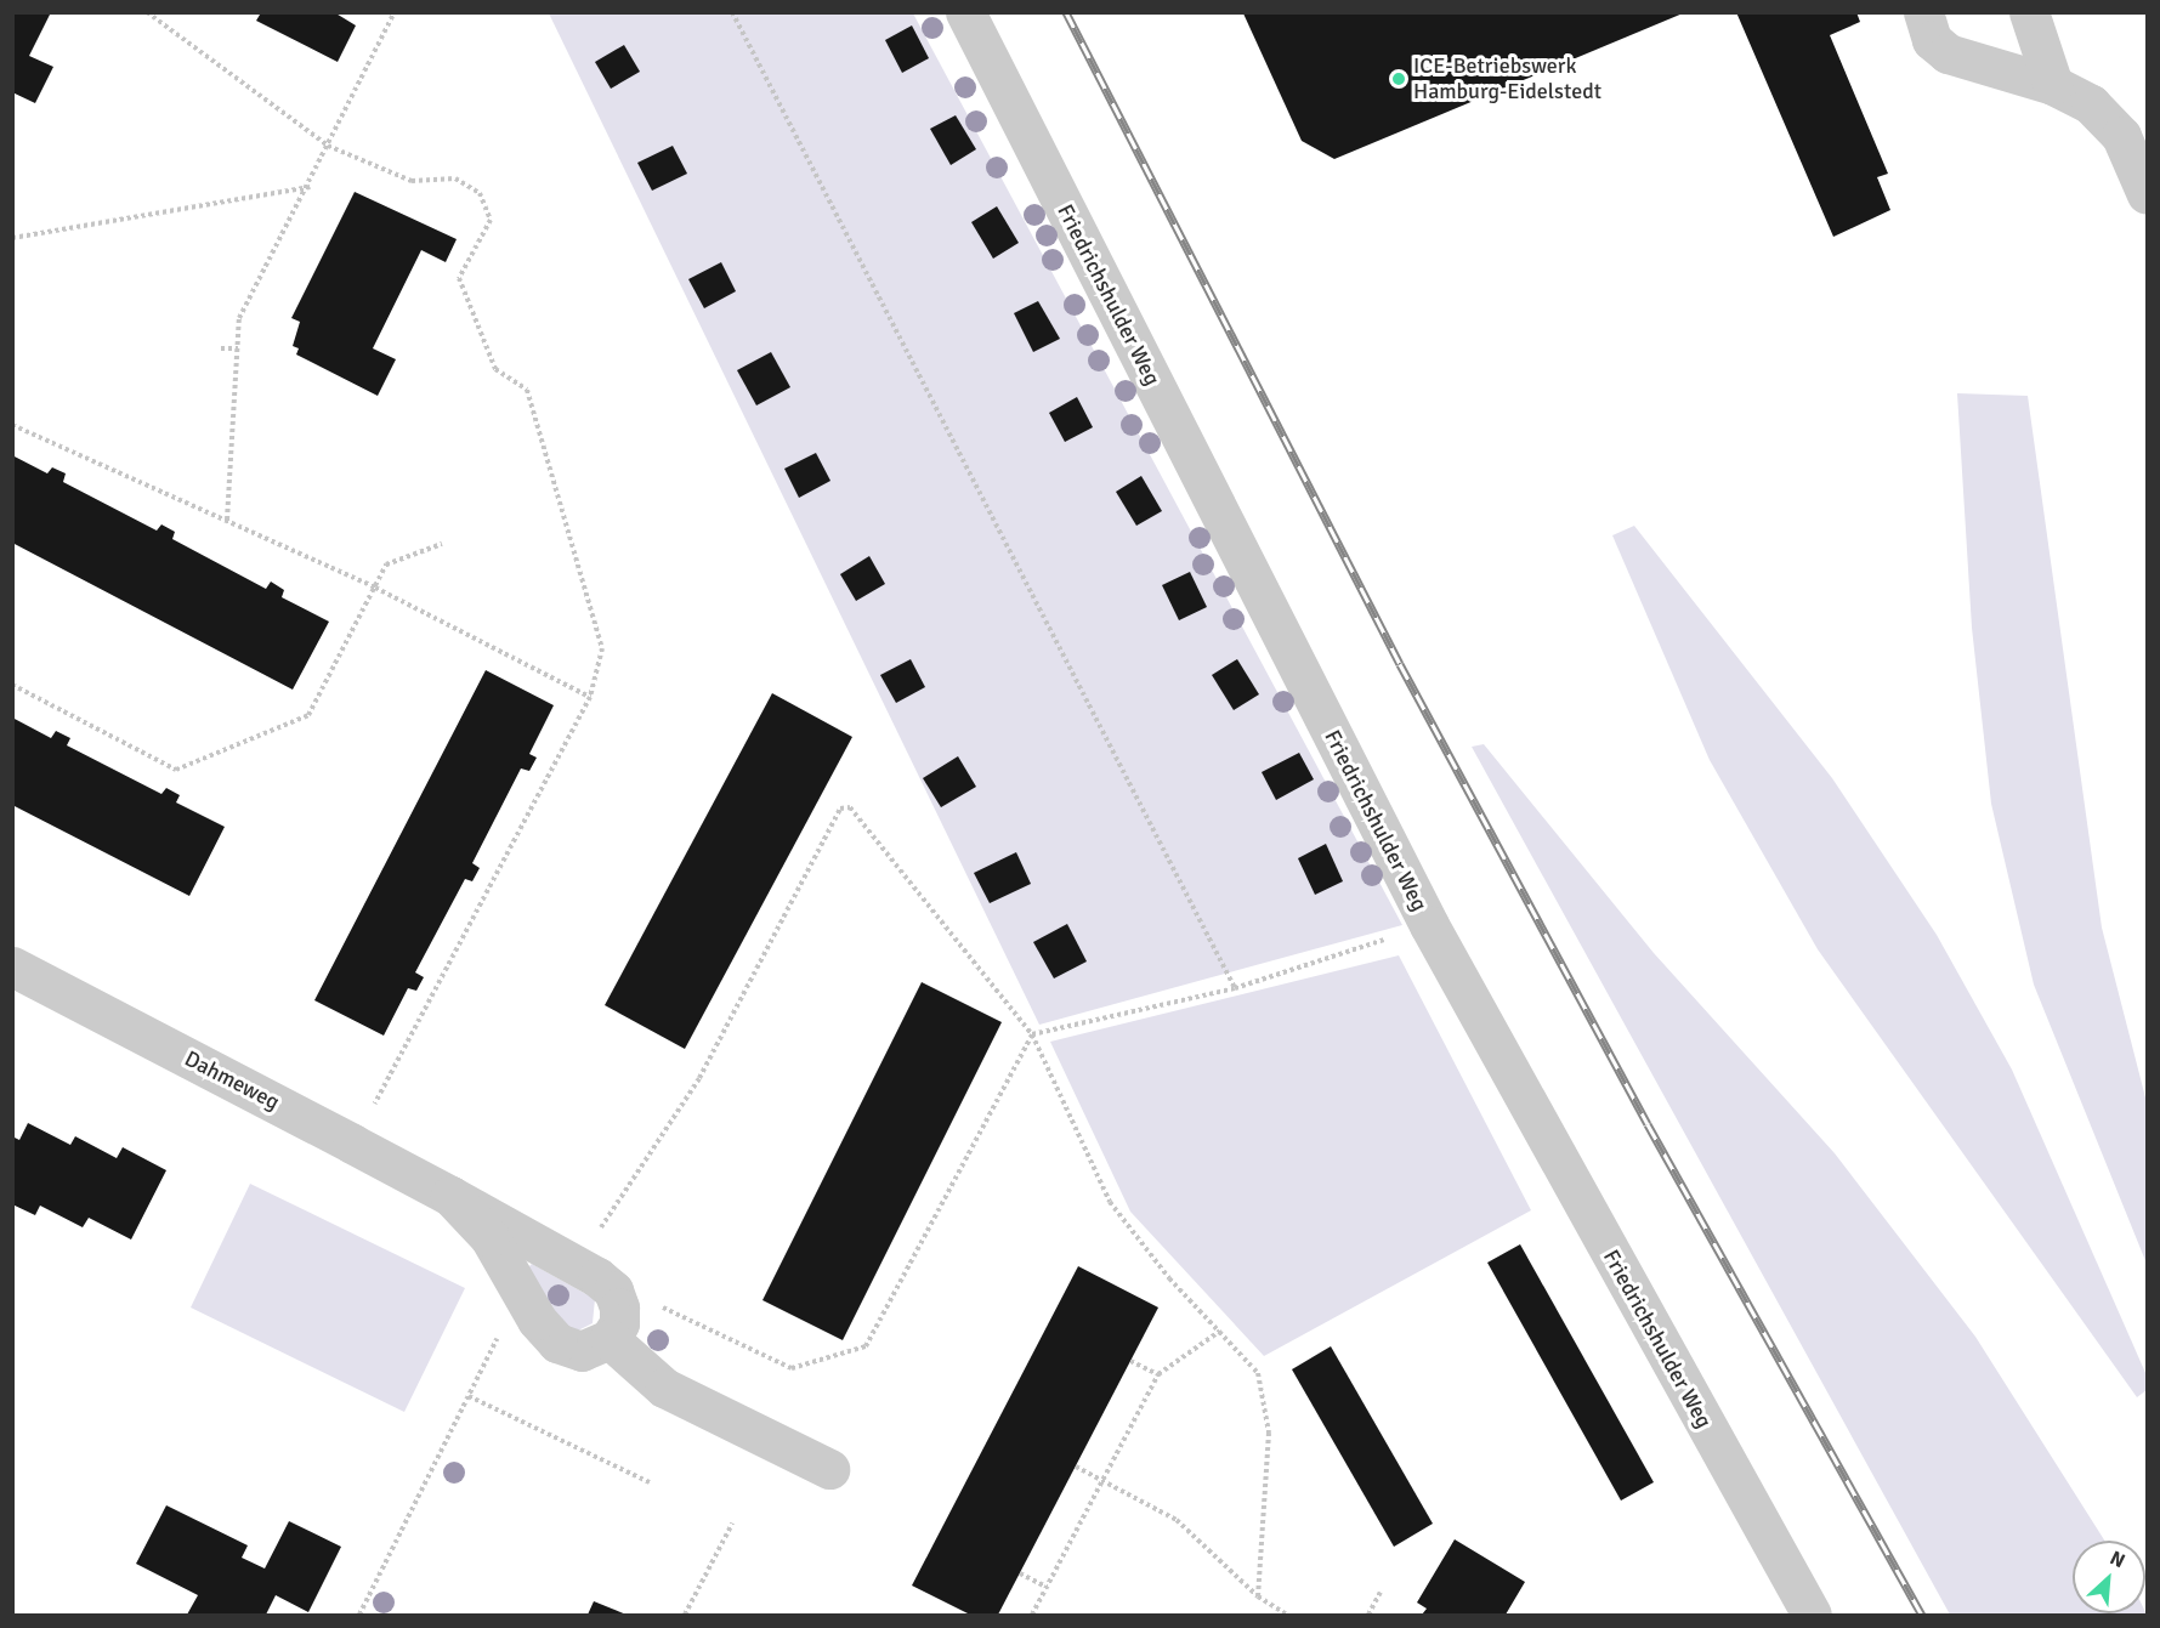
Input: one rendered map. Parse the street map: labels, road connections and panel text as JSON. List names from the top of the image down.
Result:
{
  "streets": {
    "street": ["Friedrichshulder Weg", "Dahmeweg"]
  },
  "places": ["ICE-Betriebswerk Hamburg-Eidelstedt"],
  "north": "top right"
}
